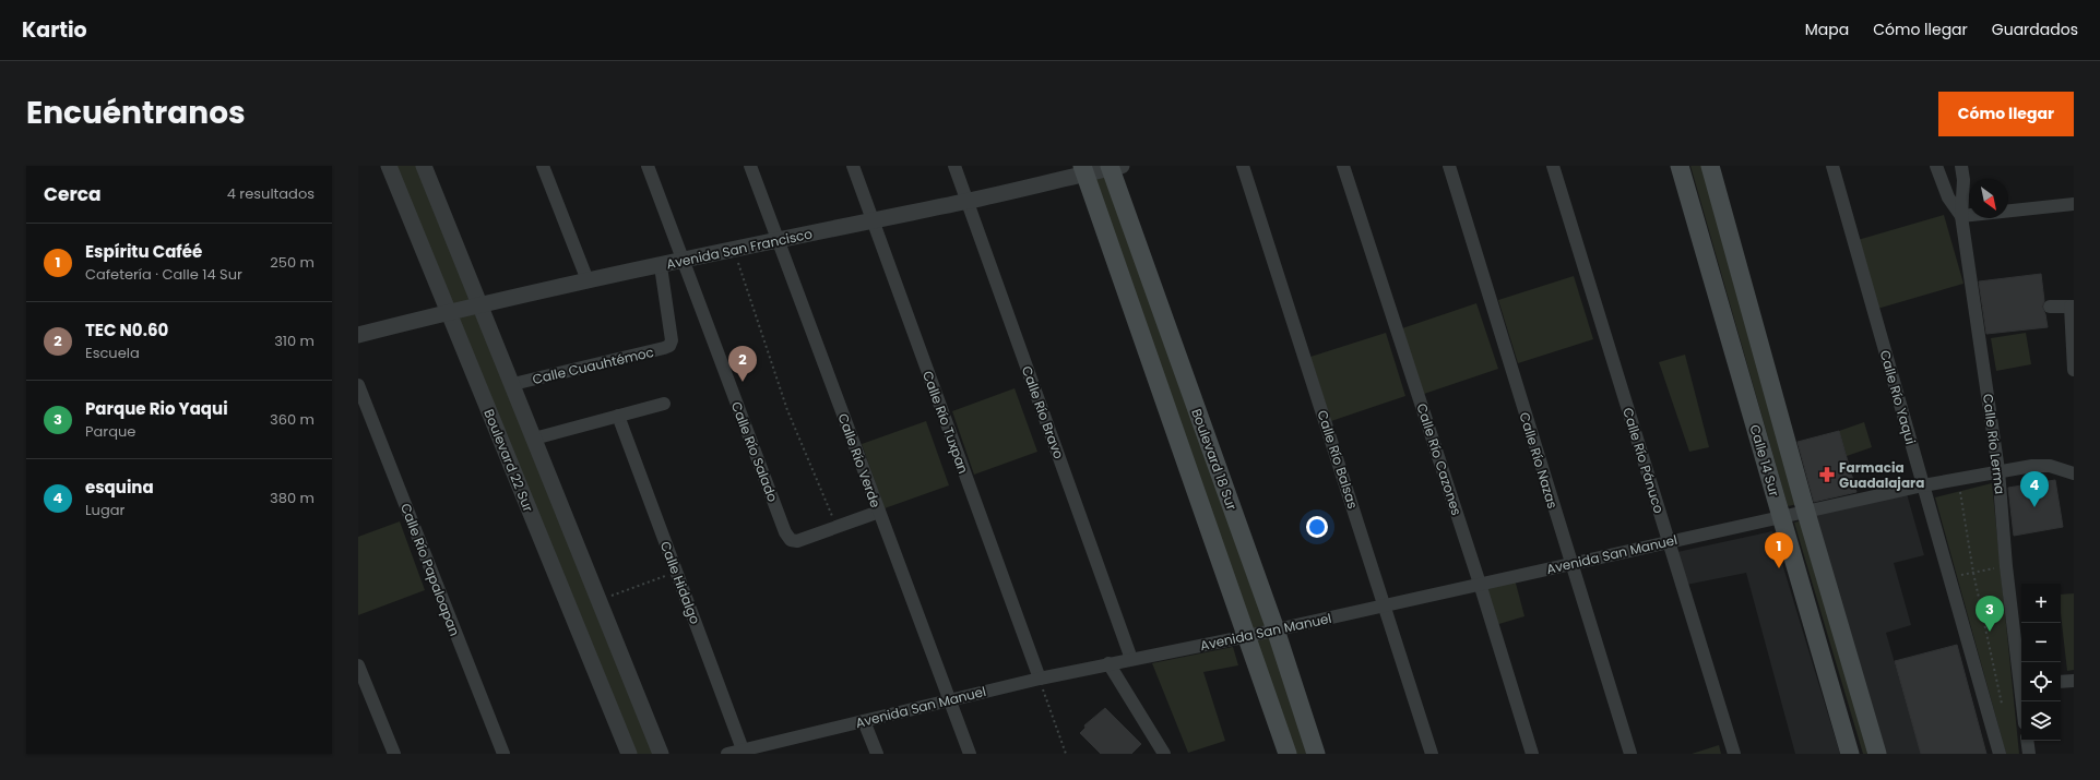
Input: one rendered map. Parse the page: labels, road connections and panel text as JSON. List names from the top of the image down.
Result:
{
  "streets": {
    "main road": ["Boulevard 18 Sur", "Calle 14 Sur"],
    "street": [
      "Avenida San Francisco",
      "Calle Cuauhtémoc",
      "Calle Río Yaqui",
      "Calle Río Bravo",
      "Calle Río Tuxpan",
      "Calle Río Lerma",
      "Calle Río Salado",
      "Calle Río Balsas",
      "Calle Río Cazones",
      "Boulevard 22 Sur",
      "Calle Río Verde",
      "Calle Río Nazas",
      "Calle Río Pánuco",
      "Avenida San Manuel",
      "Calle Río Papaloapan",
      "Calle Hidalgo"
    ]
  },
  "crossings": [
    ["Avenida San Francisco", "Calle Cuauhtémoc"],
    ["Avenida San Francisco", "Calle Río Bravo"],
    ["Avenida San Francisco", "Calle Río Tuxpan"],
    ["Avenida San Francisco", "Calle Río Salado"],
    ["Avenida San Francisco", "Boulevard 18 Sur"],
    ["Avenida San Francisco", "Boulevard 22 Sur"],
    ["Avenida San Francisco", "Calle Río Verde"],
    ["Calle Río Yaqui", "Avenida San Manuel"],
    ["Calle Río Bravo", "Avenida San Manuel"],
    ["Calle Río Tuxpan", "Avenida San Manuel"],
    ["Calle Río Lerma", "Avenida San Manuel"],
    ["Boulevard 18 Sur", "Avenida San Manuel"],
    ["Calle Río Balsas", "Avenida San Manuel"],
    ["Calle Río Cazones", "Avenida San Manuel"],
    ["Calle Río Verde", "Avenida San Manuel"],
    ["Calle Río Nazas", "Avenida San Manuel"],
    ["Calle Río Pánuco", "Avenida San Manuel"],
    ["Calle 14 Sur", "Avenida San Manuel"],
    ["Avenida San Manuel", "Calle Hidalgo"]
  ],
  "places": {
    "pharmacy": ["Farmacia Guadalajara"]
  },
  "north": "bottom right",
  "page": {
    "header": "Kartio",
    "nav": ["Mapa", "Cómo llegar", "Guardados"],
    "title": "Encuéntranos",
    "buttons": "Cómo llegar",
    "heading": ["Cerca", "4 resultados"],
    "list": [
      {
        "mark": "1",
        "name": "Espíritu Caféé",
        "note": "Cafetería · Calle 14 Sur",
        "value": "250 m"
      },
      {
        "mark": "2",
        "name": "TEC N0.60",
        "note": "Escuela",
        "value": "310 m"
      },
      {
        "mark": "3",
        "name": "Parque Rio Yaqui",
        "note": "Parque",
        "value": "360 m"
      },
      {
        "mark": "4",
        "name": "esquina",
        "note": "Lugar",
        "value": "380 m"
      }
    ],
    "pins": [
      "2",
      "4",
      "1",
      "3"
    ],
    "map_buttons": ["+", "−"]
  }
}
